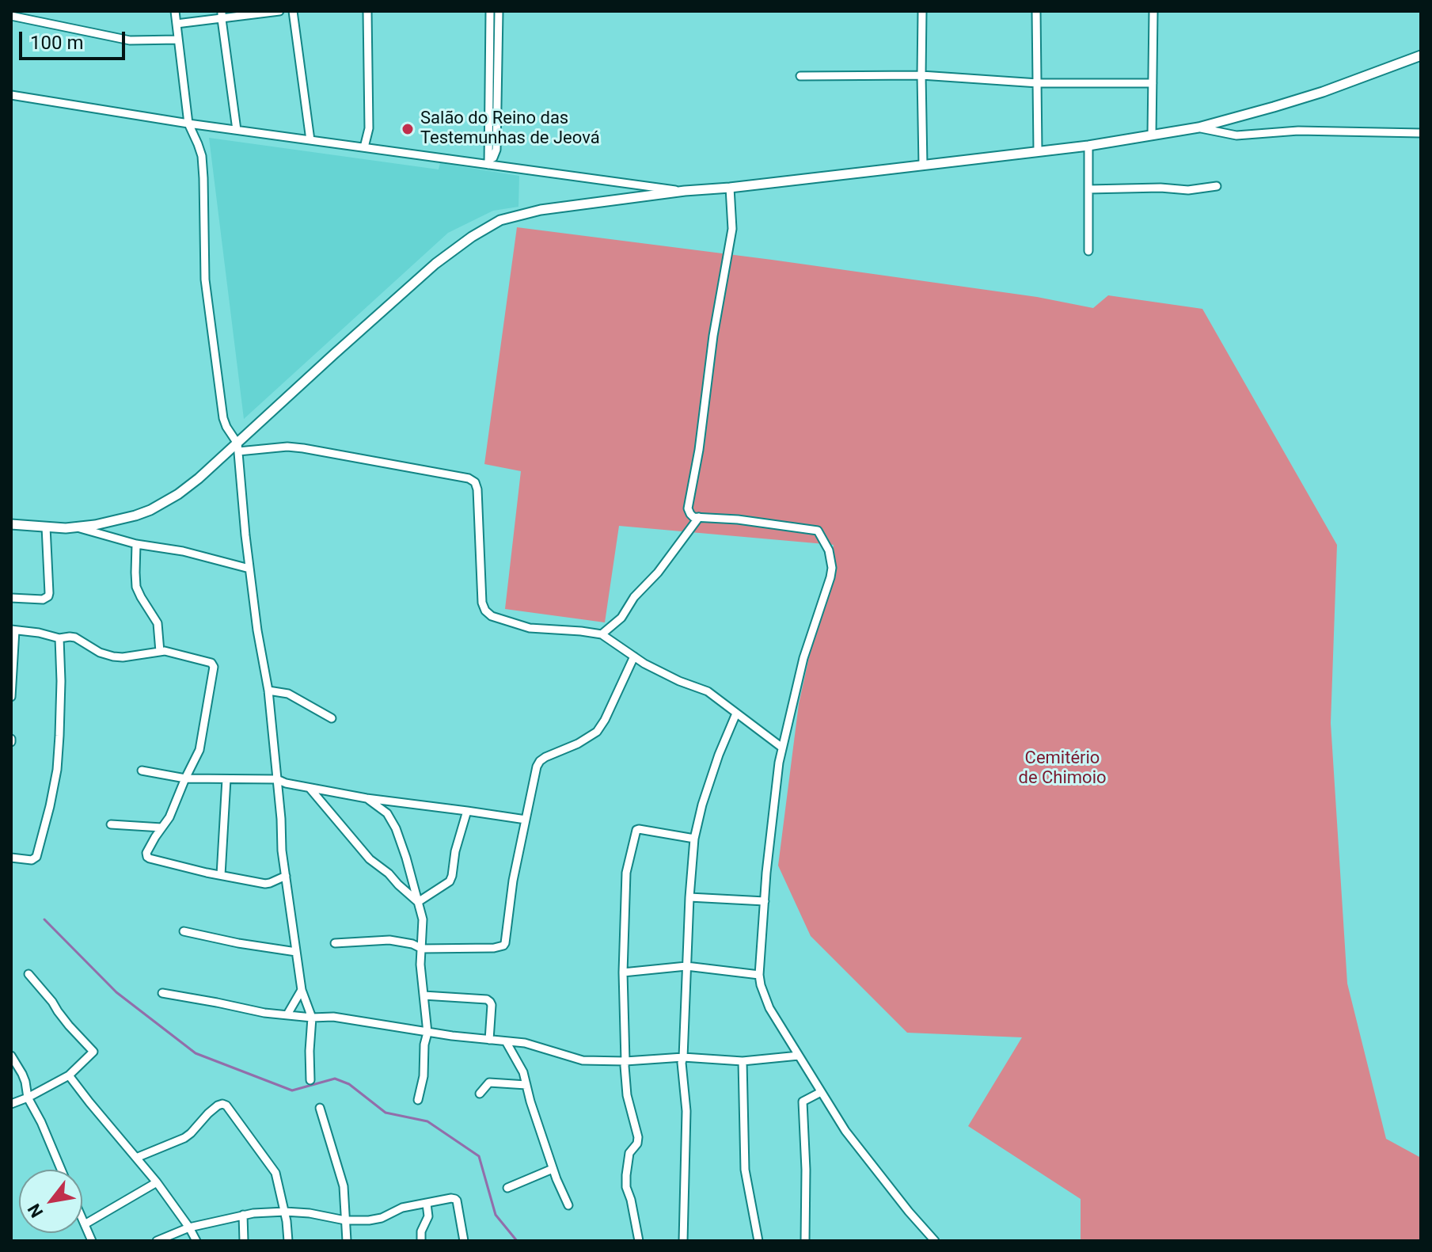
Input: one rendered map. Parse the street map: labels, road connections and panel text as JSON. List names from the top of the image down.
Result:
{
  "parks": ["Cemitério de Chimoio"],
  "places": ["Salão do Reino das Testemunhas de Jeová"],
  "scale_bar": "100 m",
  "north": "bottom left"
}
